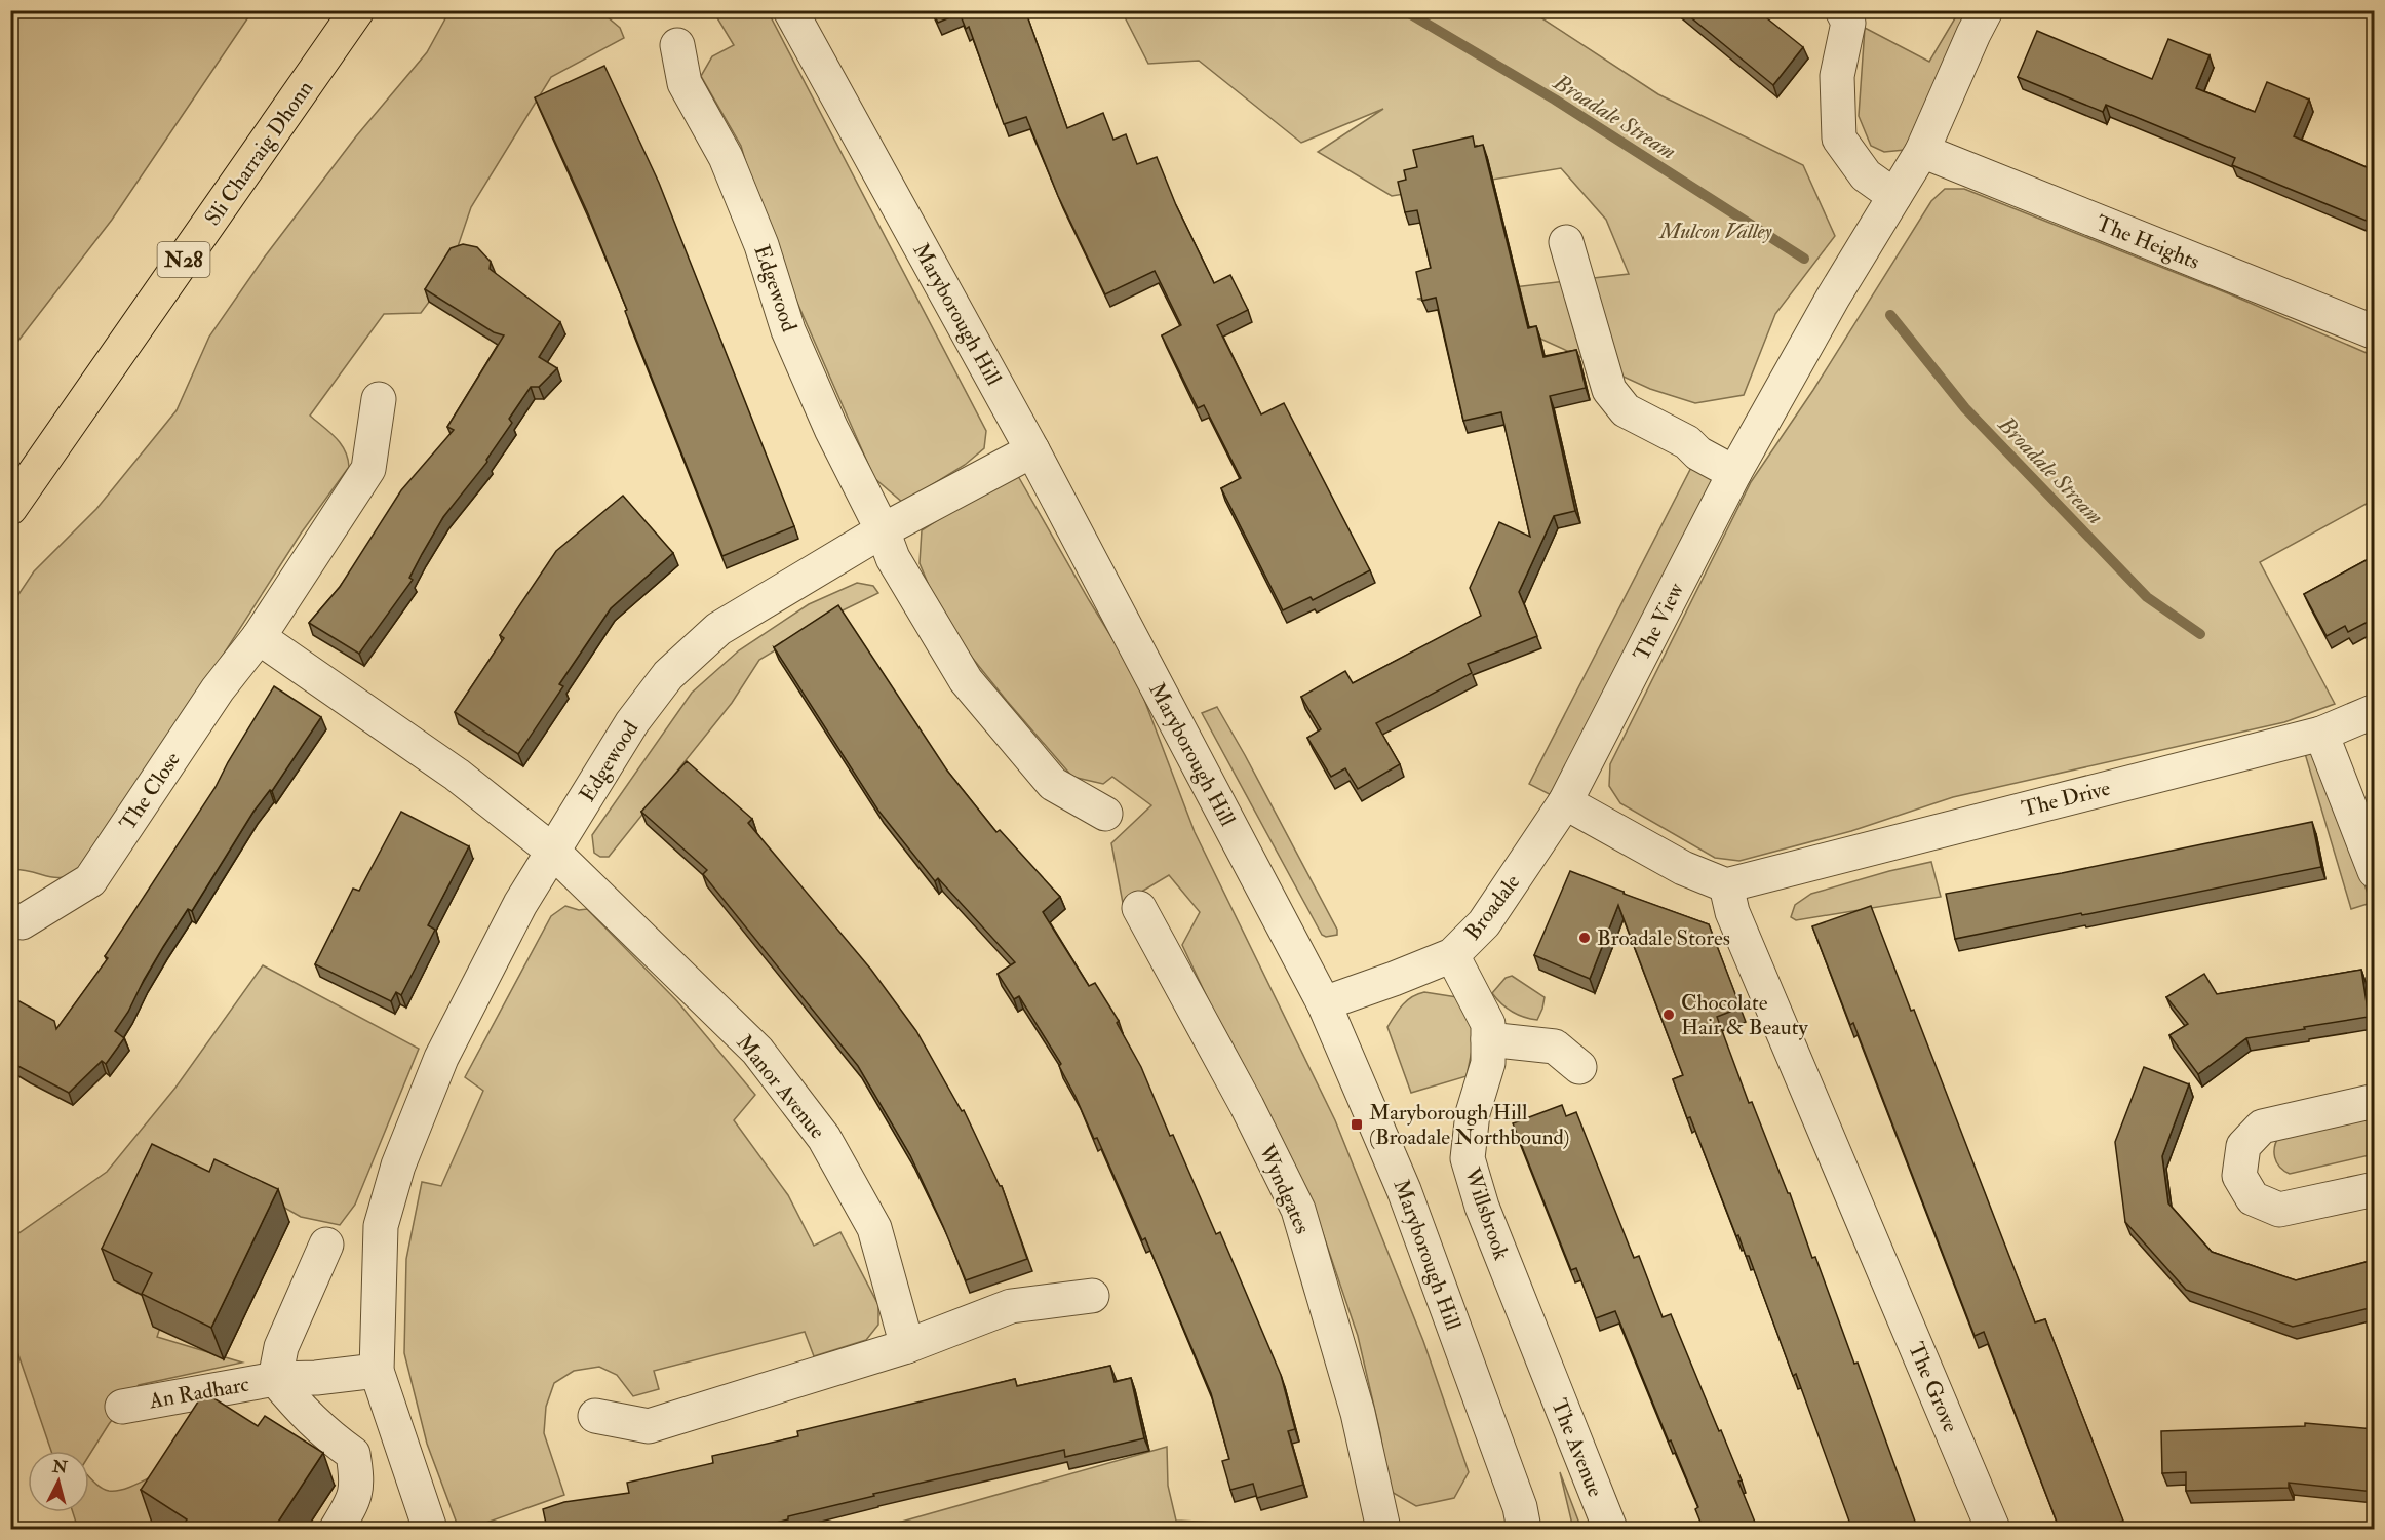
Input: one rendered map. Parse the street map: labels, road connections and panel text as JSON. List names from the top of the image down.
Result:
{
  "streets": {
    "highway": ["Sli Charraig Dhonn", "N28"],
    "street": [
      "The Heights",
      "Edgewood",
      "Maryborough Hill",
      "The View",
      "The Close",
      "The Drive",
      "Broadale",
      "Manor Avenue",
      "Wyndgates",
      "Willsbrook",
      "The Grove",
      "An Radharc",
      "The Avenue"
    ]
  },
  "crossings": [
    ["Edgewood", "Manor Avenue"],
    ["Edgewood", "An Radharc"],
    ["Maryborough Hill", "Broadale"],
    ["The View", "Broadale"],
    ["The Drive", "The Grove"],
    ["Broadale", "Willsbrook"],
    ["Willsbrook", "The Avenue"]
  ],
  "water": ["Broadale Stream"],
  "parks": ["Mulcon Valley"],
  "places": {
    "other": ["Broadale Stores", "Chocolate Hair & Beauty"],
    "transit": ["Maryborough Hill (Broadale Northbound)"]
  },
  "north": "top"
}
